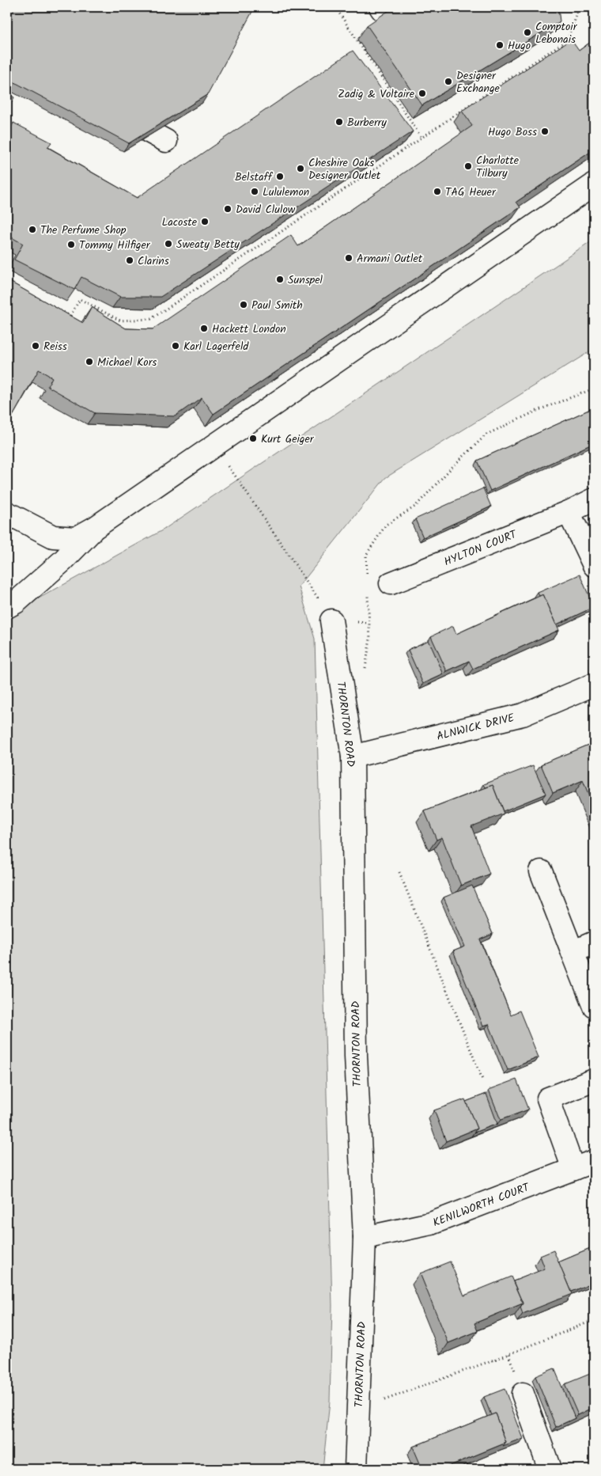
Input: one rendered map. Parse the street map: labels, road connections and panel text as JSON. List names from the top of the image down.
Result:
{
  "streets": {
    "street": [
      "HYLTON COURT",
      "THORNTON ROAD",
      "ALNWICK DRIVE",
      "KENILWORTH COURT"
    ]
  },
  "crossings": [
    ["THORNTON ROAD", "ALNWICK DRIVE"],
    ["THORNTON ROAD", "KENILWORTH COURT"]
  ],
  "places": [
    "Comptoir Lebonais",
    "Hugo",
    "Designer Exchange",
    "Zadig & Voltaire",
    "Burberry",
    "Hugo Boss",
    "Charlotte Tilbury",
    "Cheshire Oaks Designer Outlet",
    "Belstaff",
    "Lululemon",
    "TAG Heuer",
    "David Clulow",
    "Lacoste",
    "The Perfume Shop",
    "Sweaty Betty",
    "Tommy Hilfiger",
    "Armani Outlet",
    "Clarins",
    "Sunspel",
    "Paul Smith",
    "Hackett London",
    "Reiss",
    "Karl Lagerfeld",
    "Michael Kors",
    "Kurt Geiger"
  ]
}
